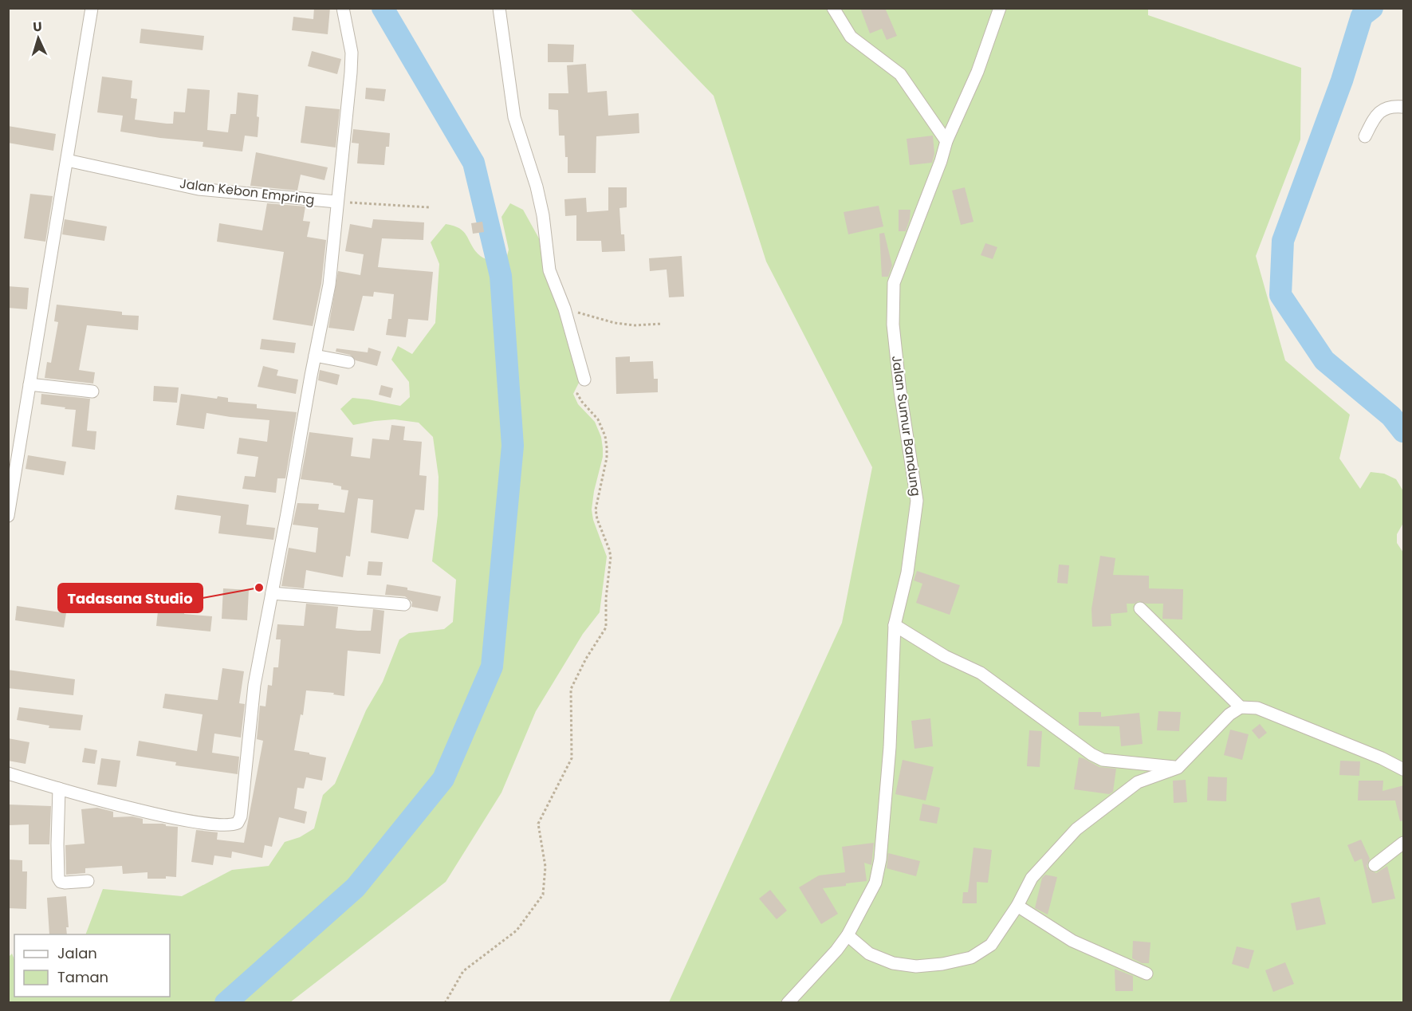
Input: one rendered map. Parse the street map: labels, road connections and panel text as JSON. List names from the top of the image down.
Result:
{
  "streets": {
    "street": ["Jalan Kebon Empring", "Jalan Sumur Bandung"]
  },
  "places": ["Tadasana Studio"],
  "legend": ["Jalan", "Taman"],
  "north": "top"
}
